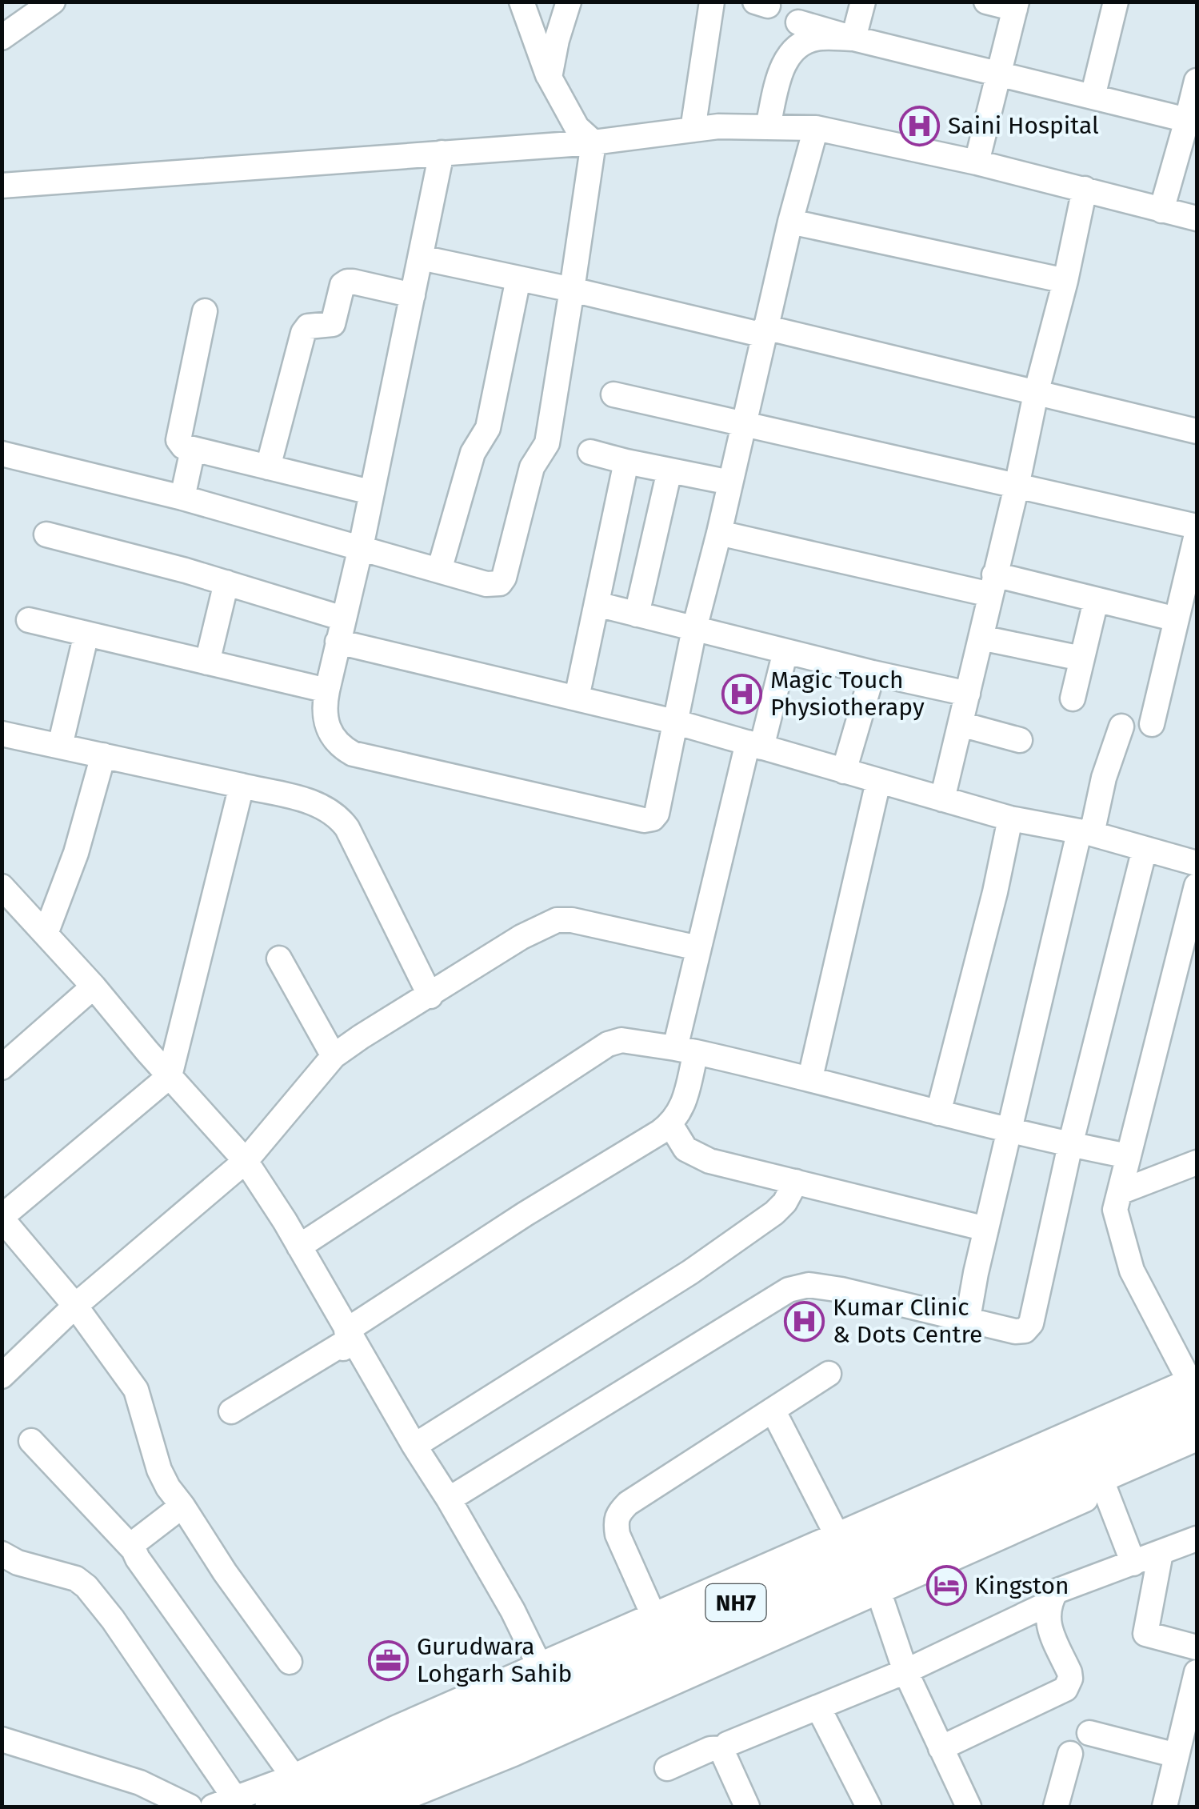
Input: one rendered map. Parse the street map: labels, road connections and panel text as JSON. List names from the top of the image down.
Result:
{
  "streets": {
    "highway": ["NH7"]
  },
  "places": {
    "hospital": ["Saini Hospital", "Magic Touch Physiotherapy", "Kumar Clinic & Dots Centre"],
    "hotel": ["Kingston"],
    "office": ["Gurudwara Lohgarh Sahib"]
  }
}
